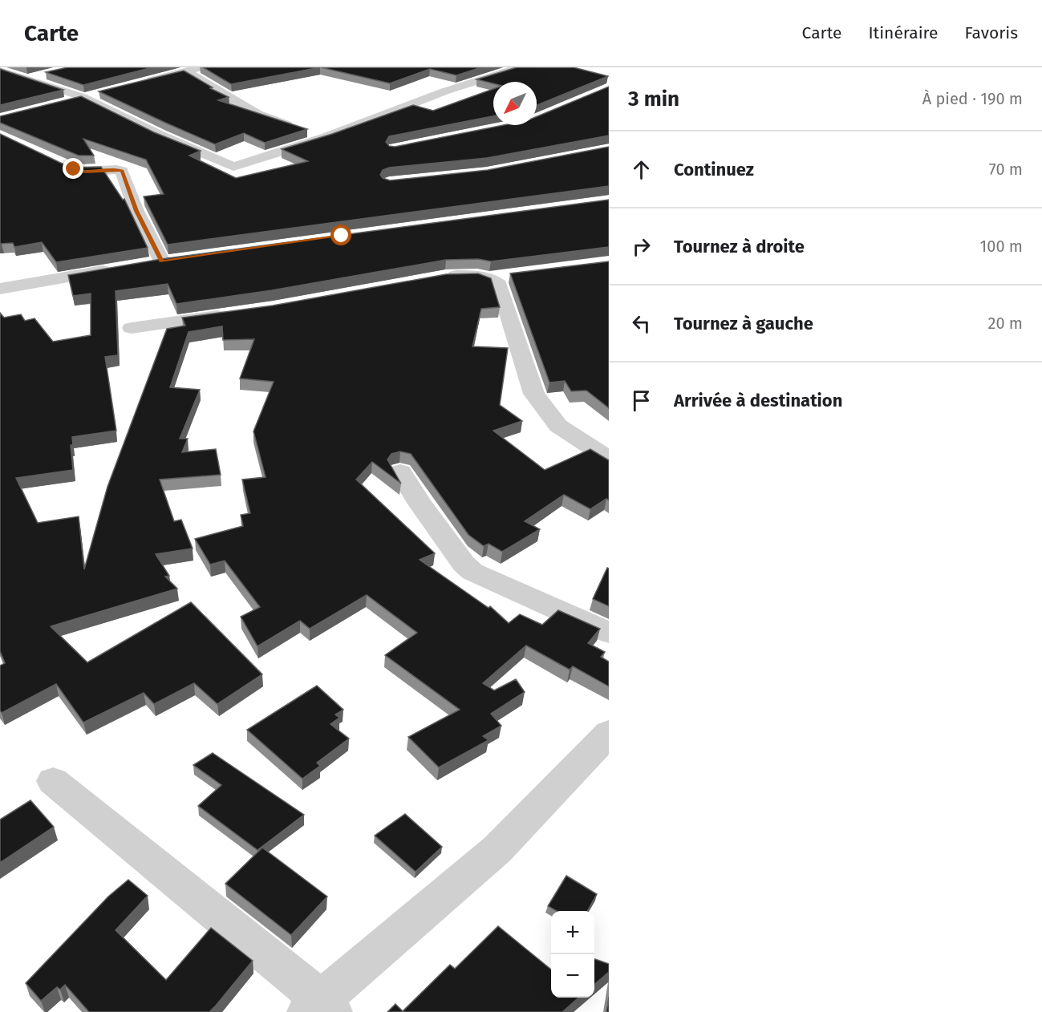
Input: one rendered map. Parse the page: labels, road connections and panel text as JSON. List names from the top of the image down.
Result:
{
  "north": "bottom left",
  "page": {
    "header": "Carte",
    "nav": ["Carte", "Itinéraire", "Favoris"],
    "heading": ["3 min", "À pied · 190 m"],
    "list": [
      ["Continuez", "70 m"],
      ["Tournez à droite", "100 m"],
      ["Tournez à gauche", "20 m"],
      "Arrivée à destination"
    ],
    "map_buttons": ["+", "−"]
  }
}
